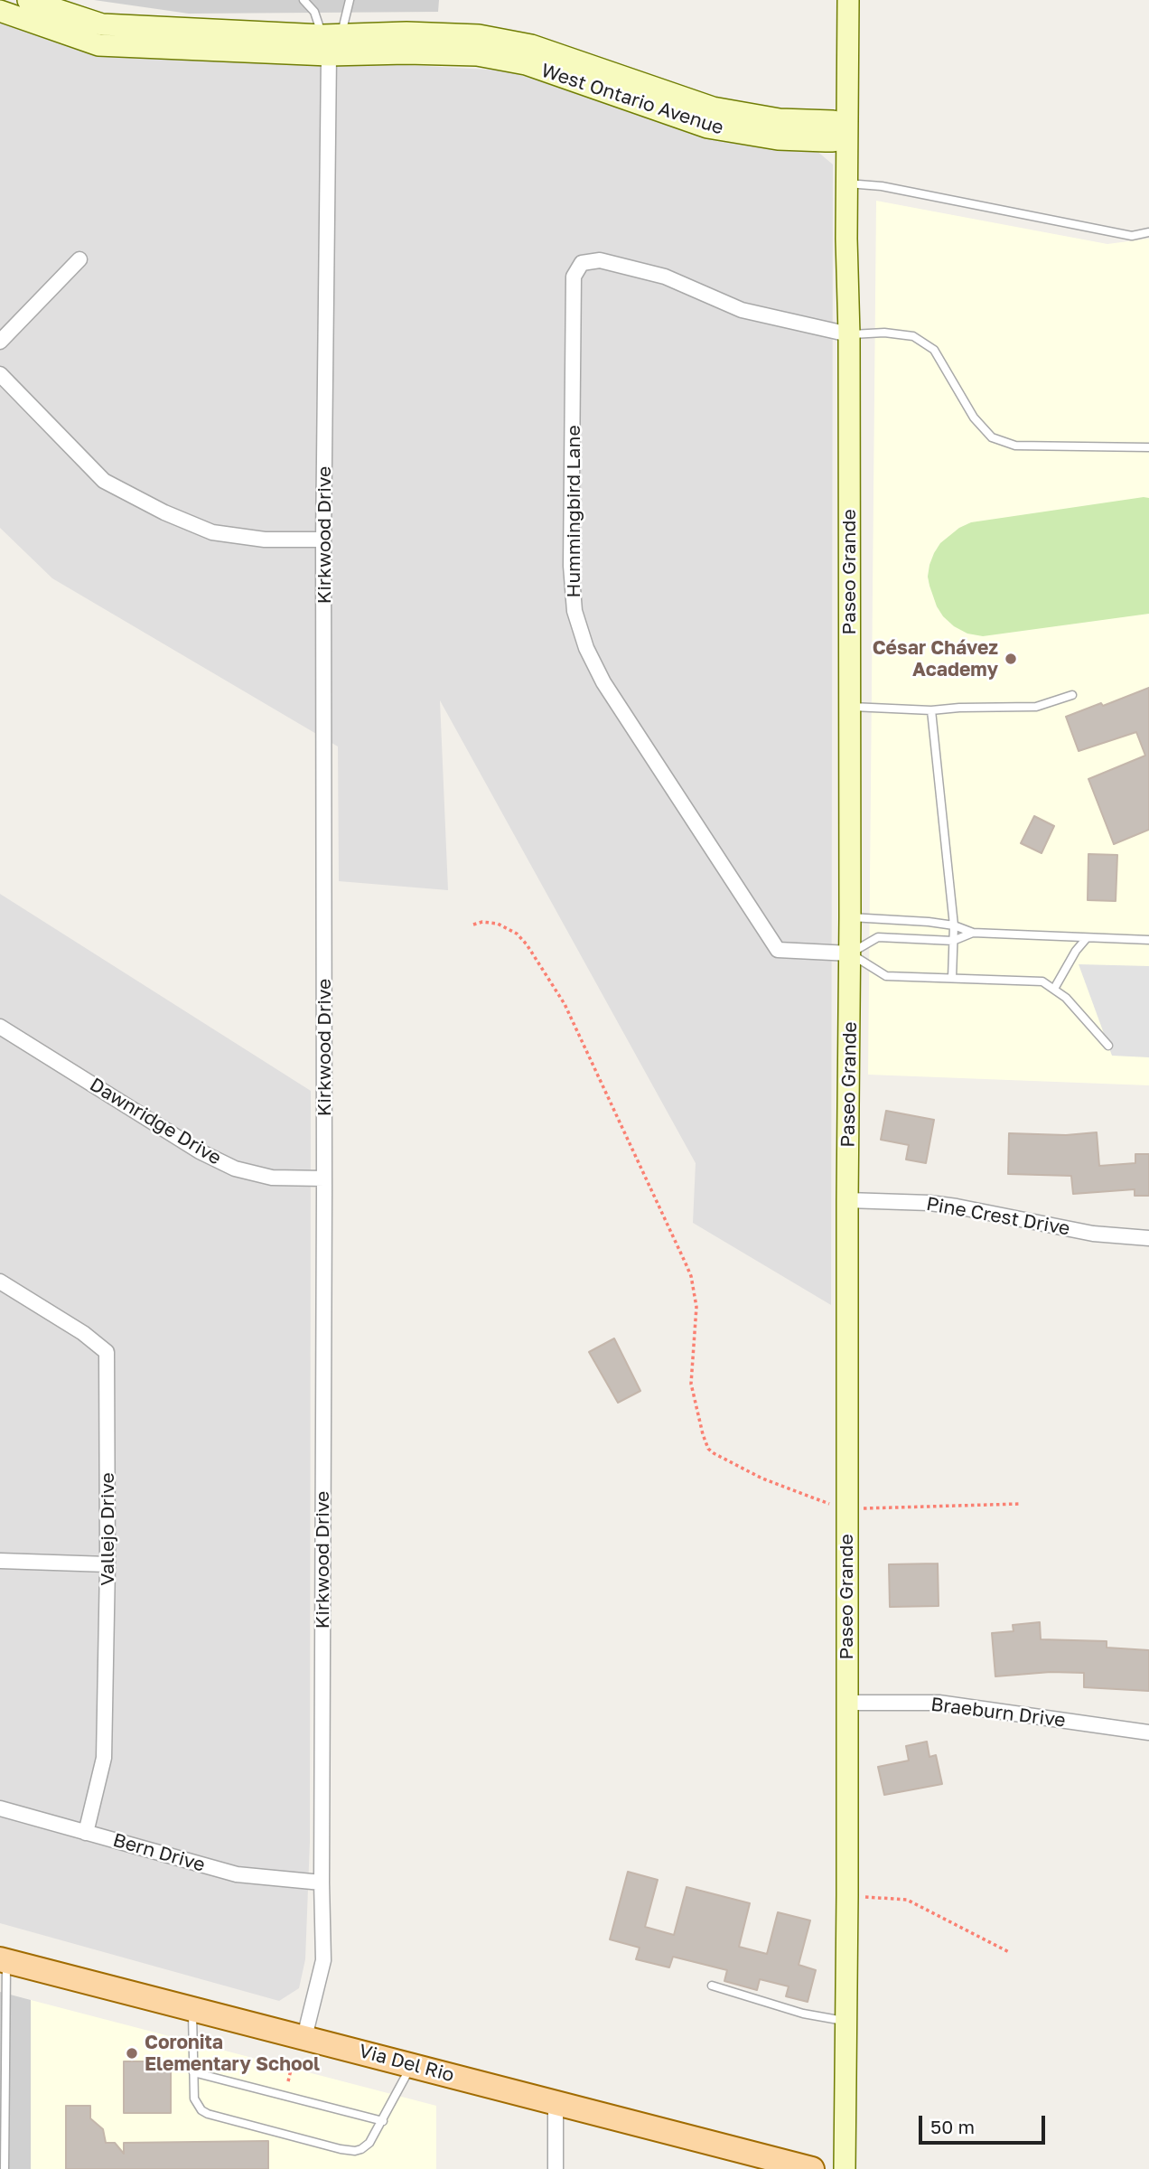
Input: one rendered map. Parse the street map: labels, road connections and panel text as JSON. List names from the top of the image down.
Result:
{
  "streets": {
    "main road": ["West Ontario Avenue", "Paseo Grande", "Via Del Rio"],
    "street": [
      "Hummingbird Lane",
      "Kirkwood Drive",
      "Dawnridge Drive",
      "Pine Crest Drive",
      "Vallejo Drive",
      "Braeburn Drive",
      "Bern Drive"
    ]
  },
  "crossings": [
    ["West Ontario Avenue", "Kirkwood Drive"],
    ["West Ontario Avenue", "Paseo Grande"],
    ["Hummingbird Lane", "Paseo Grande"],
    ["Kirkwood Drive", "Dawnridge Drive"],
    ["Kirkwood Drive", "Bern Drive"],
    ["Kirkwood Drive", "Via Del Rio"],
    ["Paseo Grande", "Pine Crest Drive"],
    ["Paseo Grande", "Braeburn Drive"],
    ["Vallejo Drive", "Bern Drive"]
  ],
  "places": ["César Chávez Academy", "Coronita Elementary School"],
  "scale_bar": "50 m"
}
